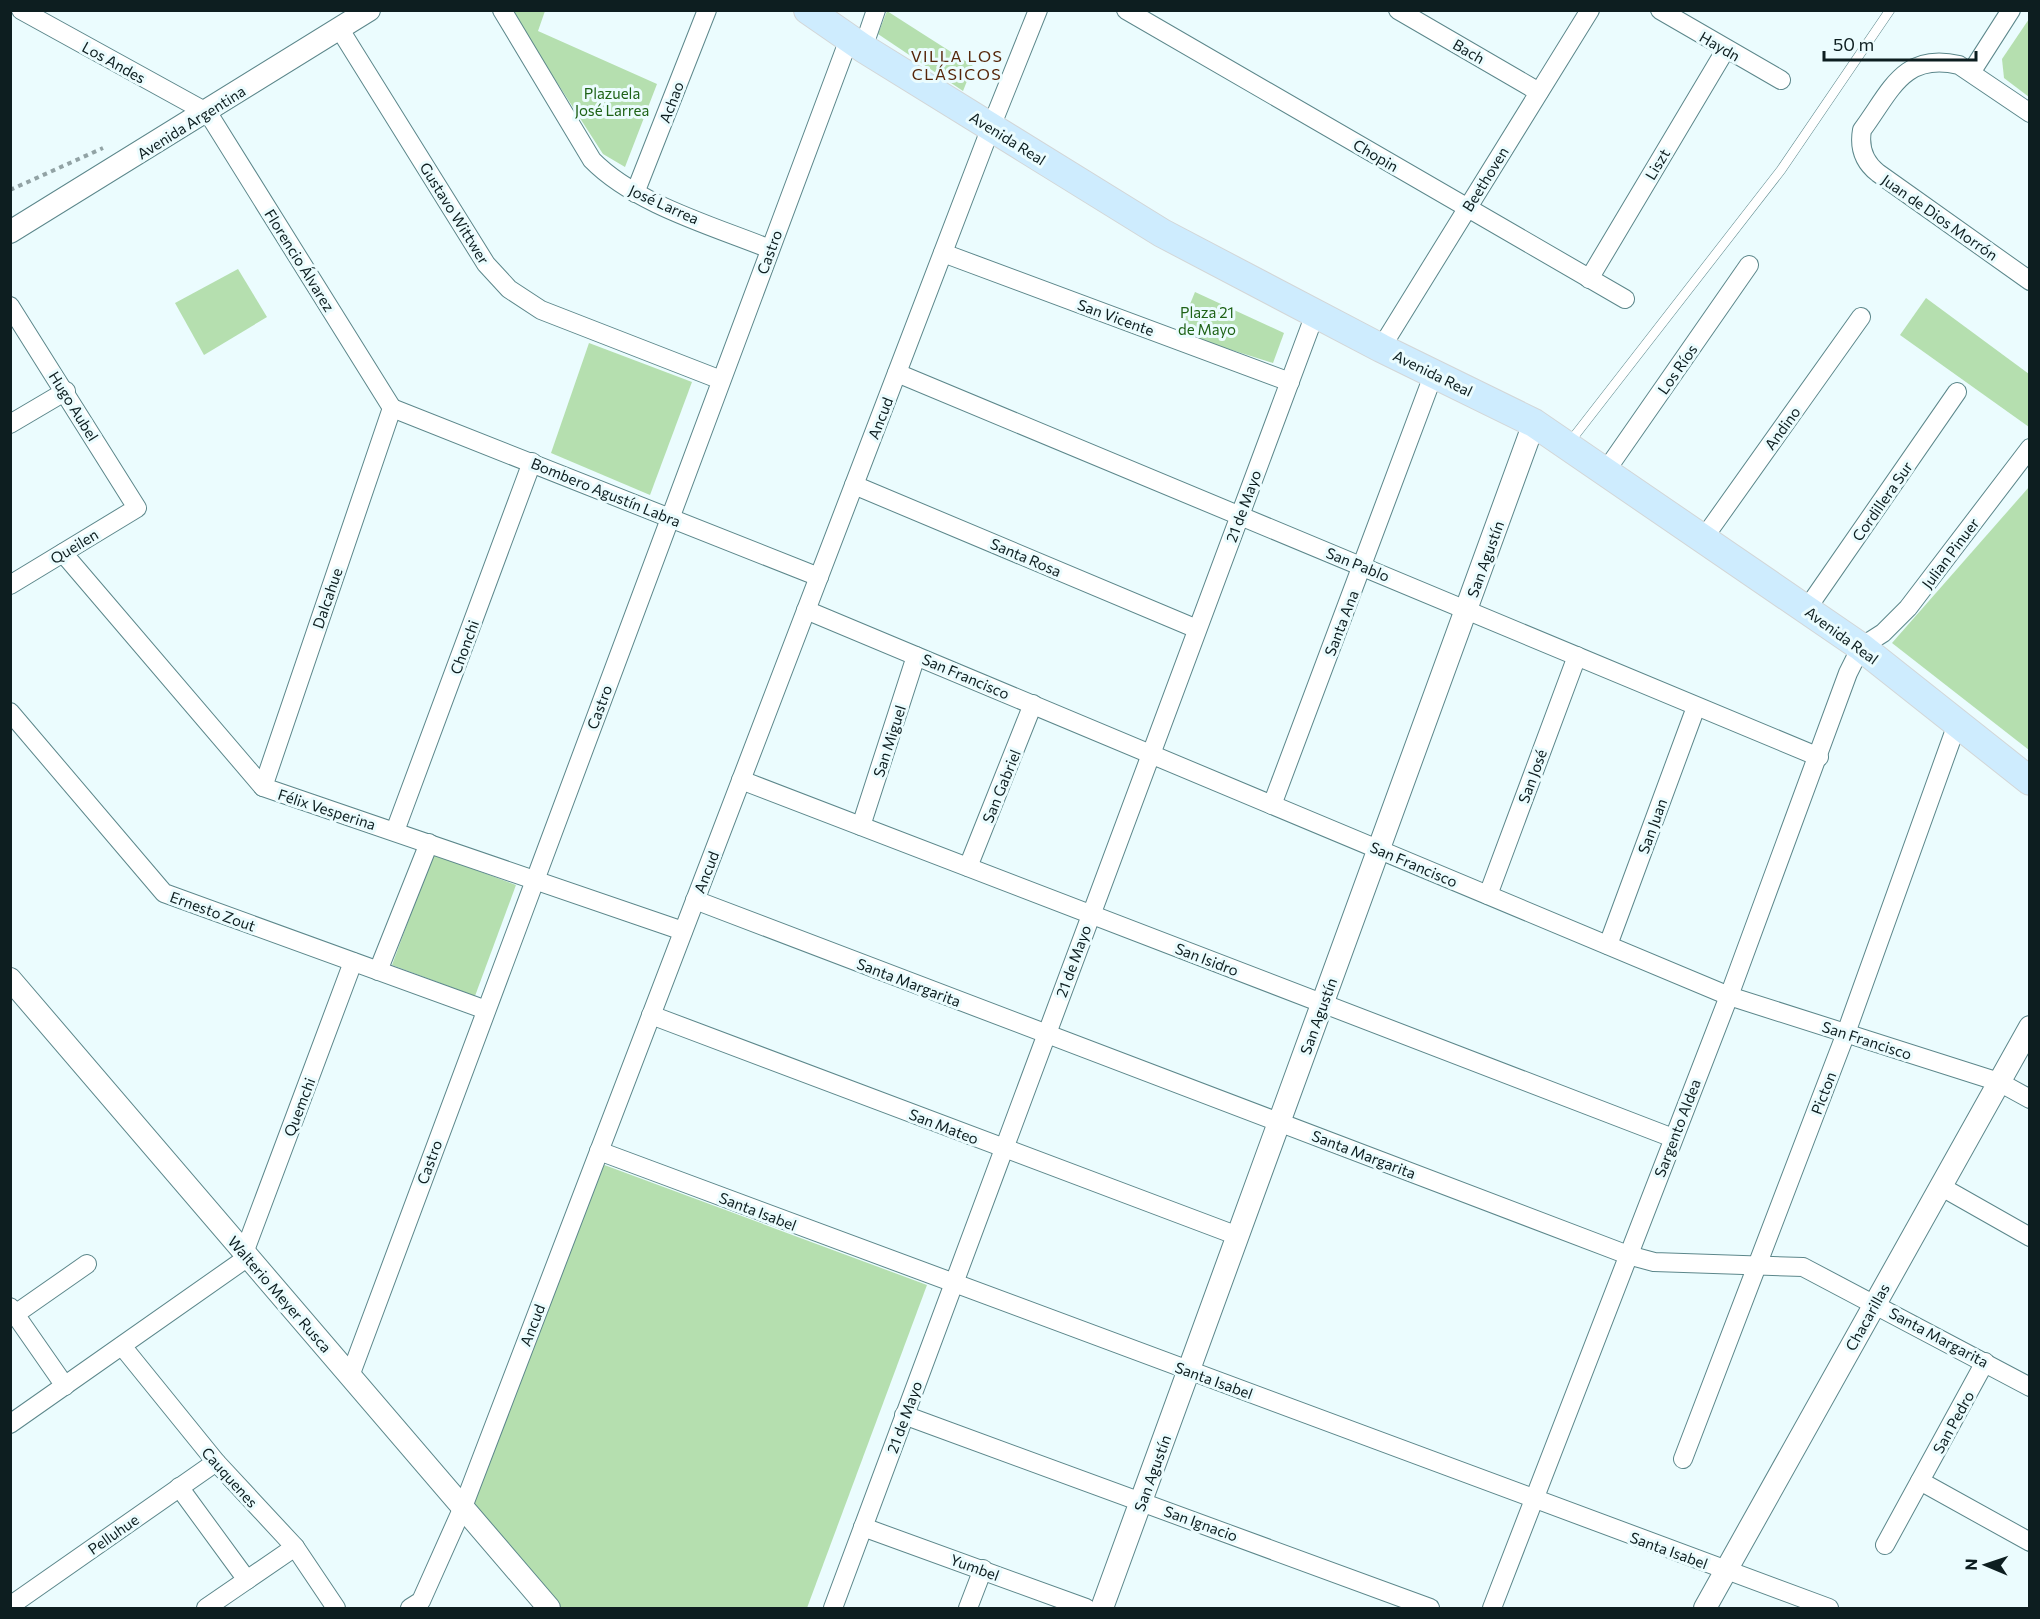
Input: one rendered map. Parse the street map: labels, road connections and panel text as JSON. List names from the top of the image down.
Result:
{
  "streets": {
    "main road": ["Avenida Real"],
    "street": [
      "Haydn",
      "Bach",
      "Los Andes",
      "Achao",
      "Avenida Argentina",
      "Chopin",
      "Liszt",
      "Beethoven",
      "José Larrea",
      "Gustavo Wittwer",
      "Juan de Dios Morrón",
      "Castro",
      "Florencio Álvarez",
      "San Vicente",
      "Los Ríos",
      "Hugo Aubel",
      "Ancud",
      "Andino",
      "Bombero Agustín Labra",
      "Cordillera Sur",
      "21 de Mayo",
      "Queilen",
      "Julian Pinuer",
      "Santa Rosa",
      "San Agustín",
      "San Pablo",
      "Dalcahue",
      "Santa Ana",
      "Chonchi",
      "San Francisco",
      "San Miguel",
      "San José",
      "San Gabriel",
      "Félix Vesperina",
      "San Juan",
      "Ernesto Zout",
      "San Isidro",
      "Santa Margarita",
      "Picton",
      "Quemchi",
      "San Mateo",
      "Sargento Aldea",
      "Santa Isabel",
      "Walterio Meyer Rusca",
      "Chacarillas",
      "San Pedro",
      "Cauquenes",
      "San Ignacio",
      "Pelluhue",
      "Yumbel"
    ]
  },
  "crossings": [
    ["Haydn", "Liszt"],
    ["Bach", "Beethoven"],
    ["Los Andes", "Avenida Argentina"],
    ["Los Andes", "Florencio Álvarez"],
    ["Achao", "José Larrea"],
    ["Avenida Argentina", "Gustavo Wittwer"],
    ["Avenida Argentina", "Florencio Álvarez"],
    ["Avenida Real", "Beethoven"],
    ["Avenida Real", "Castro"],
    ["Avenida Real", "Los Ríos"],
    ["Avenida Real", "Ancud"],
    ["Avenida Real", "Andino"],
    ["Avenida Real", "Cordillera Sur"],
    ["Avenida Real", "21 de Mayo"],
    ["Avenida Real", "Julian Pinuer"],
    ["Avenida Real", "San Agustín"],
    ["Avenida Real", "Santa Ana"],
    ["Avenida Real", "Picton"],
    ["Avenida Real", "Sargento Aldea"],
    ["Chopin", "Liszt"],
    ["Chopin", "Beethoven"],
    ["José Larrea", "Castro"],
    ["Gustavo Wittwer", "Castro"],
    ["Castro", "Bombero Agustín Labra"],
    ["Castro", "Félix Vesperina"],
    ["Castro", "Ernesto Zout"],
    ["Castro", "Walterio Meyer Rusca"],
    ["Florencio Álvarez", "Bombero Agustín Labra"],
    ["Florencio Álvarez", "Dalcahue"],
    ["San Vicente", "Ancud"],
    ["San Vicente", "21 de Mayo"],
    ["Hugo Aubel", "Queilen"],
    ["Ancud", "Bombero Agustín Labra"],
    ["Ancud", "Santa Rosa"],
    ["Ancud", "San Pablo"],
    ["Ancud", "San Francisco"],
    ["Ancud", "Félix Vesperina"],
    ["Ancud", "San Isidro"],
    ["Ancud", "Santa Margarita"],
    ["Ancud", "San Mateo"],
    ["Ancud", "Santa Isabel"],
    ["Ancud", "Walterio Meyer Rusca"],
    ["Bombero Agustín Labra", "Dalcahue"],
    ["Bombero Agustín Labra", "Chonchi"],
    ["21 de Mayo", "Santa Rosa"],
    ["21 de Mayo", "San Pablo"],
    ["21 de Mayo", "San Francisco"],
    ["21 de Mayo", "San Isidro"],
    ["21 de Mayo", "Santa Margarita"],
    ["21 de Mayo", "San Mateo"],
    ["21 de Mayo", "Santa Isabel"],
    ["21 de Mayo", "San Ignacio"],
    ["21 de Mayo", "Yumbel"],
    ["Queilen", "Félix Vesperina"],
    ["Julian Pinuer", "Sargento Aldea"],
    ["San Agustín", "San Pablo"],
    ["San Agustín", "San Francisco"],
    ["San Agustín", "San Isidro"],
    ["San Agustín", "Santa Margarita"],
    ["San Agustín", "San Mateo"],
    ["San Agustín", "Santa Isabel"],
    ["San Agustín", "San Ignacio"],
    ["San Pablo", "Santa Ana"],
    ["San Pablo", "San José"],
    ["San Pablo", "San Juan"],
    ["San Pablo", "Sargento Aldea"],
    ["Dalcahue", "Félix Vesperina"],
    ["Santa Ana", "San Francisco"],
    ["Chonchi", "Félix Vesperina"],
    ["San Francisco", "San Miguel"],
    ["San Francisco", "San José"],
    ["San Francisco", "San Gabriel"],
    ["San Francisco", "San Juan"],
    ["San Francisco", "Picton"],
    ["San Francisco", "Sargento Aldea"],
    ["San Francisco", "Chacarillas"],
    ["San Miguel", "San Isidro"],
    ["San Gabriel", "San Isidro"],
    ["Ernesto Zout", "Quemchi"],
    ["San Isidro", "Sargento Aldea"],
    ["Santa Margarita", "Picton"],
    ["Santa Margarita", "Sargento Aldea"],
    ["Santa Margarita", "Chacarillas"],
    ["Santa Margarita", "San Pedro"],
    ["Quemchi", "Walterio Meyer Rusca"],
    ["Sargento Aldea", "Santa Isabel"],
    ["Santa Isabel", "Chacarillas"],
    ["Cauquenes", "Pelluhue"]
  ],
  "districts": ["VILLA LOS CLÁSICOS"],
  "parks": ["Plazuela José Larrea", "Plaza 21 de Mayo"],
  "scale_bar": "50 m",
  "north": "left"
}
